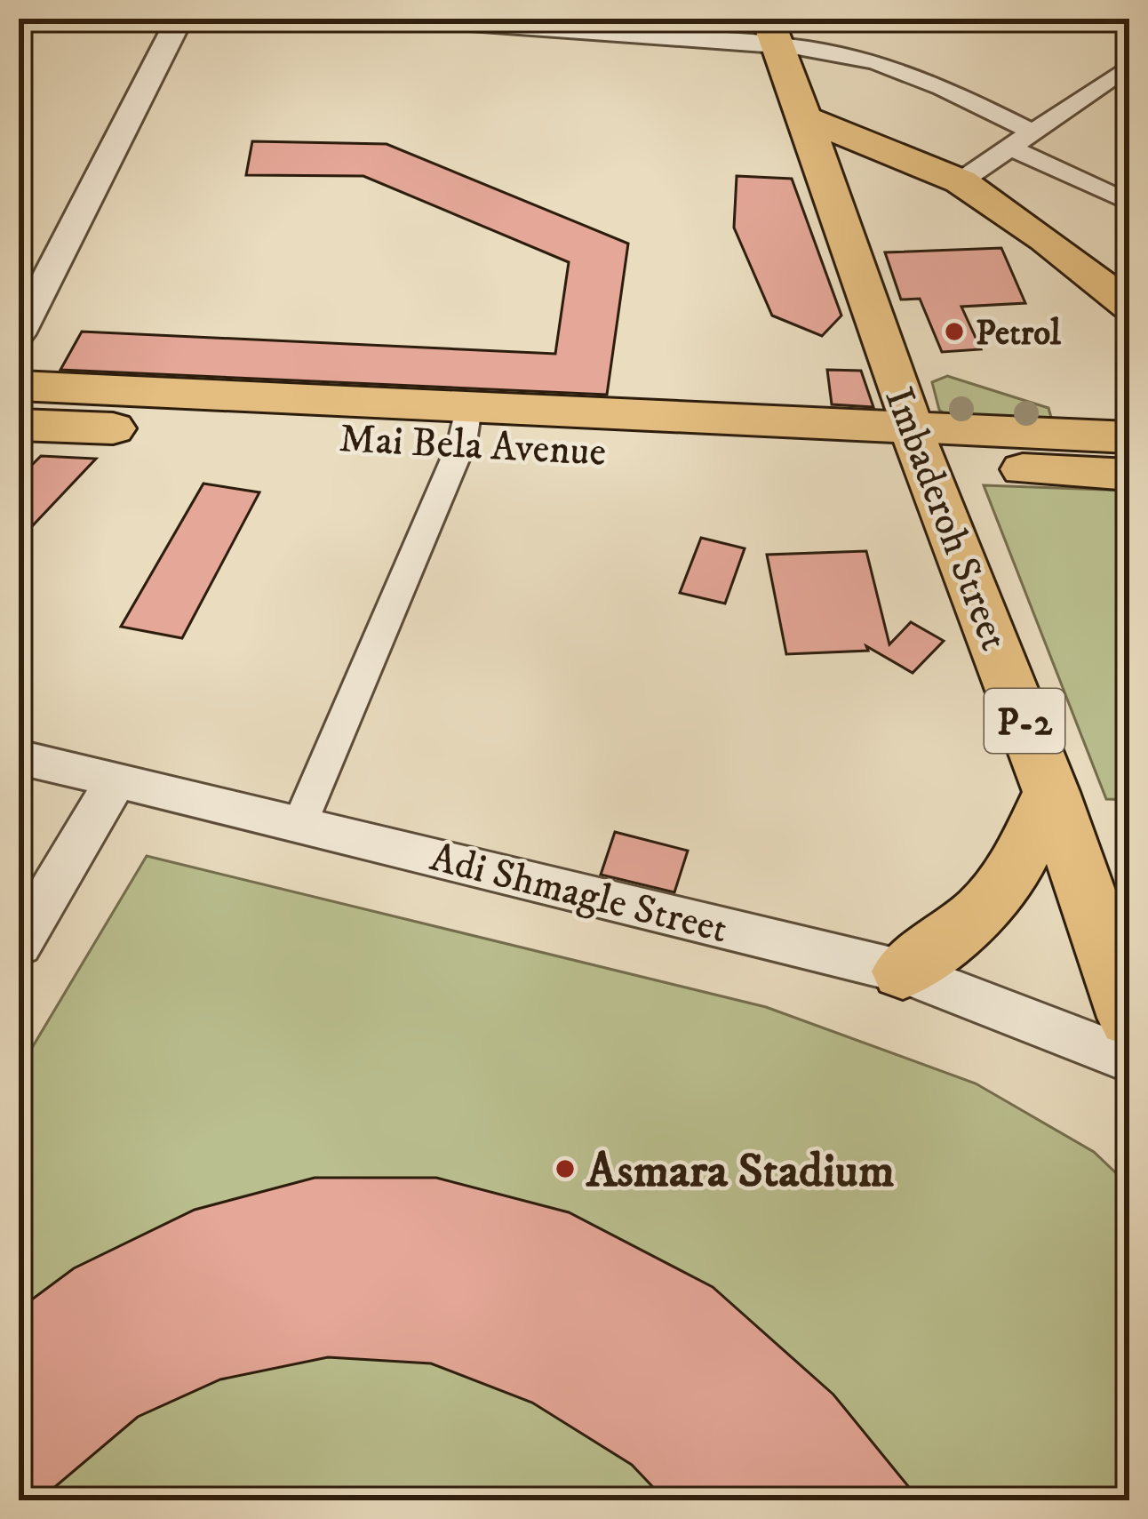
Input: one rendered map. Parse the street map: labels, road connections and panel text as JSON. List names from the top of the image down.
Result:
{
  "streets": {
    "highway": ["Mai Bela Avenue", "Imbaderoh Street", "P-2"],
    "street": ["Adi Shmagle Street"]
  },
  "crossings": [
    ["Mai Bela Avenue", "Imbaderoh Street"]
  ],
  "places": ["Petrol", "Asmara Stadium"]
}
